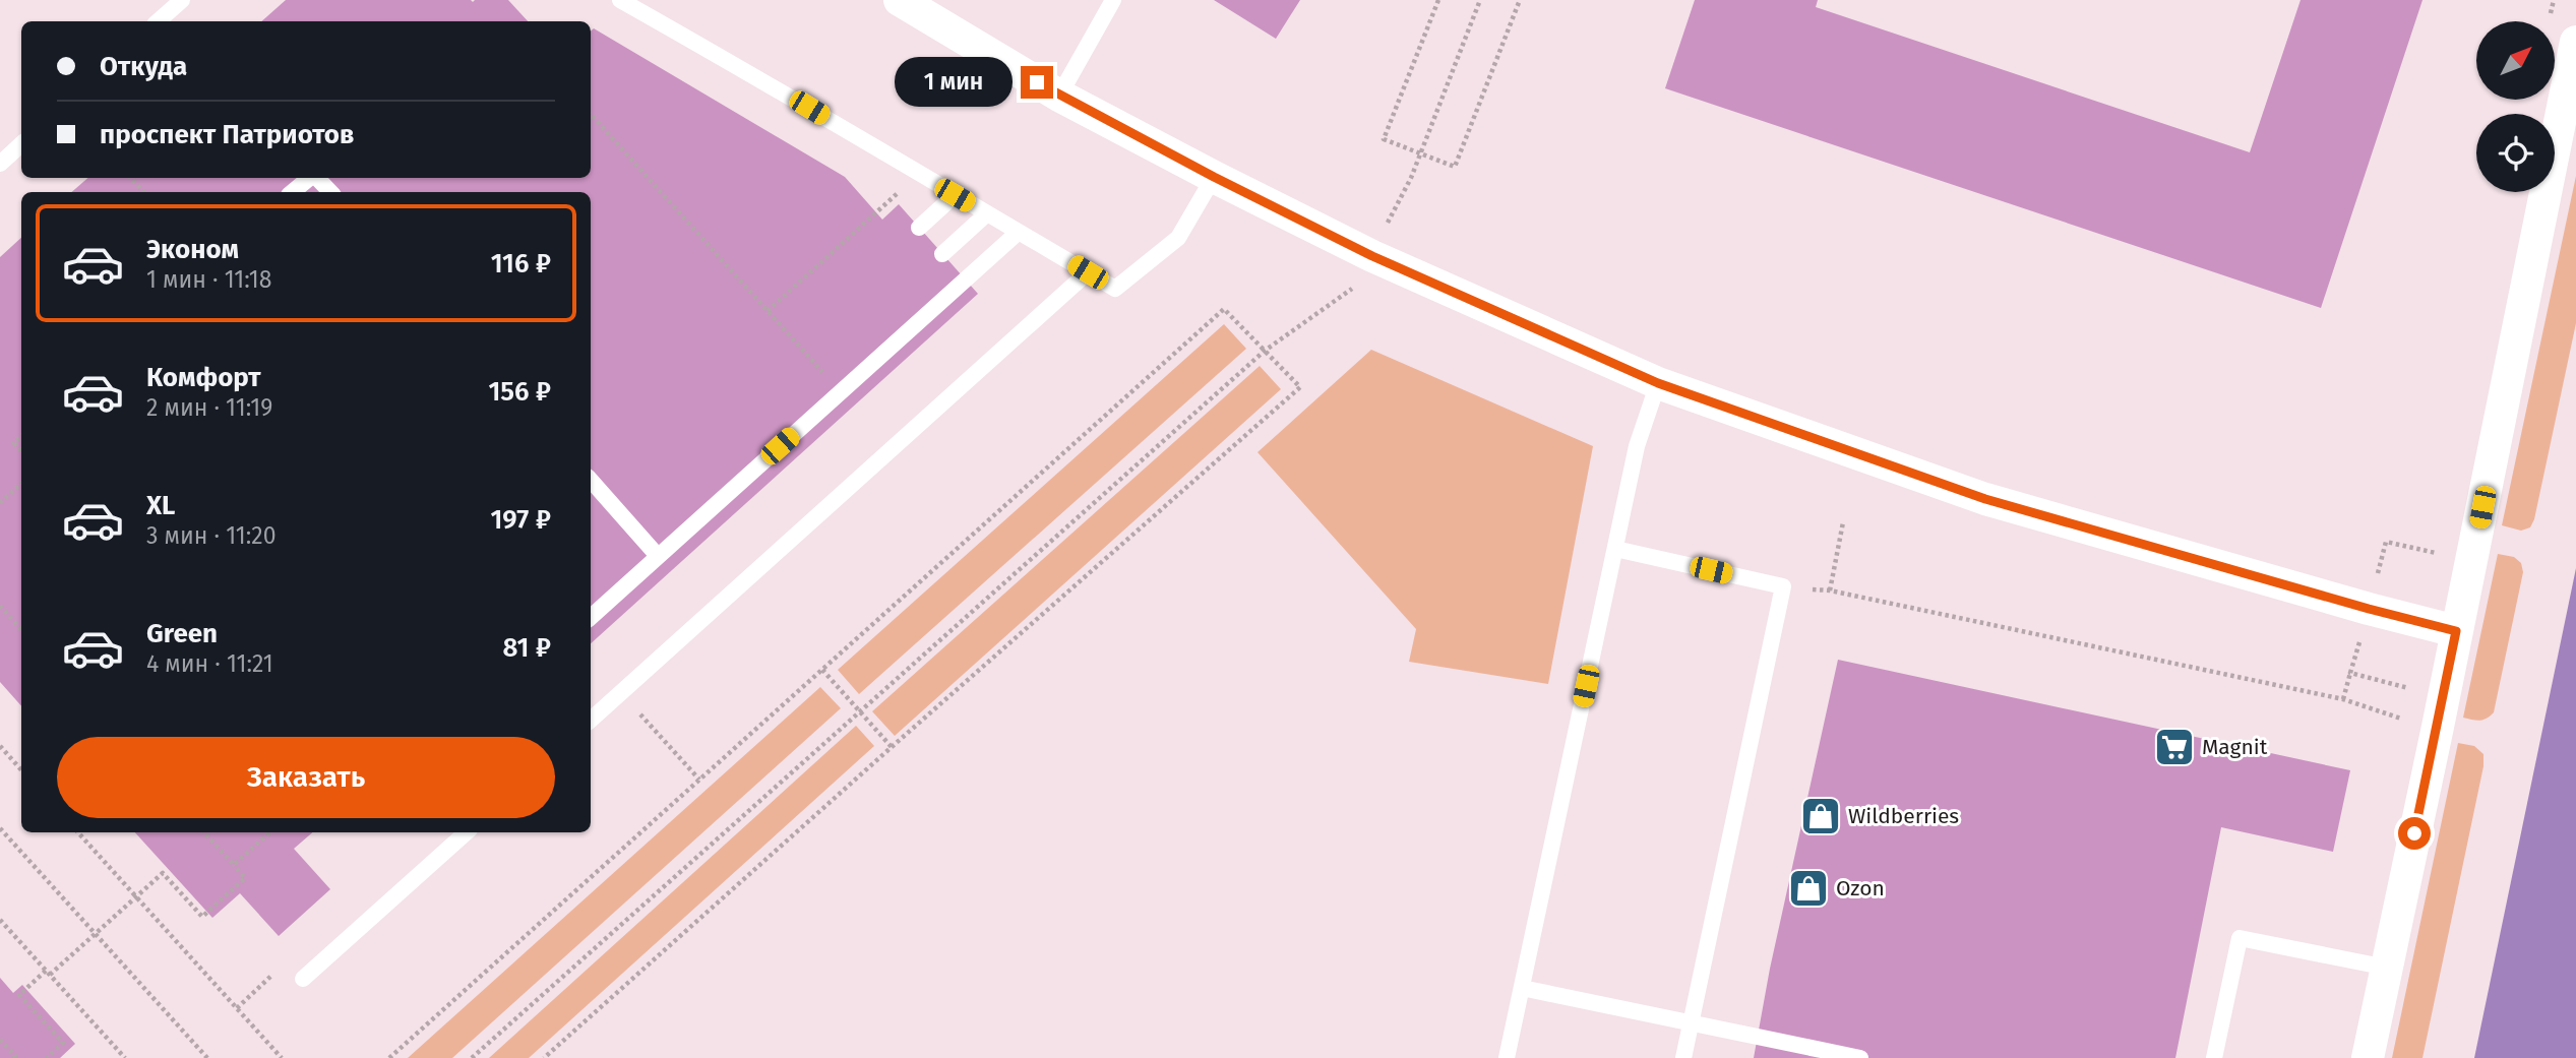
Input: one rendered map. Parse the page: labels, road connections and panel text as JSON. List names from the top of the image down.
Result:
{
  "places": {
    "supermarket": ["Magnit"],
    "shop": ["Wildberries", "Ozon"]
  },
  "north": "top right",
  "page": {
    "banner": ["Откуда", "проспект Патриотов"],
    "bubble": "1 мин",
    "list": [
      {
        "name": "Эконом",
        "note": "1 мин · 11:18",
        "value": "116 ₽"
      },
      {
        "name": "Комфорт",
        "note": "2 мин · 11:19",
        "value": "156 ₽"
      },
      {
        "name": "XL",
        "note": "3 мин · 11:20",
        "value": "197 ₽"
      },
      {
        "name": "Green",
        "note": "4 мин · 11:21",
        "value": "81 ₽"
      }
    ],
    "buttons": "Заказать"
  }
}
